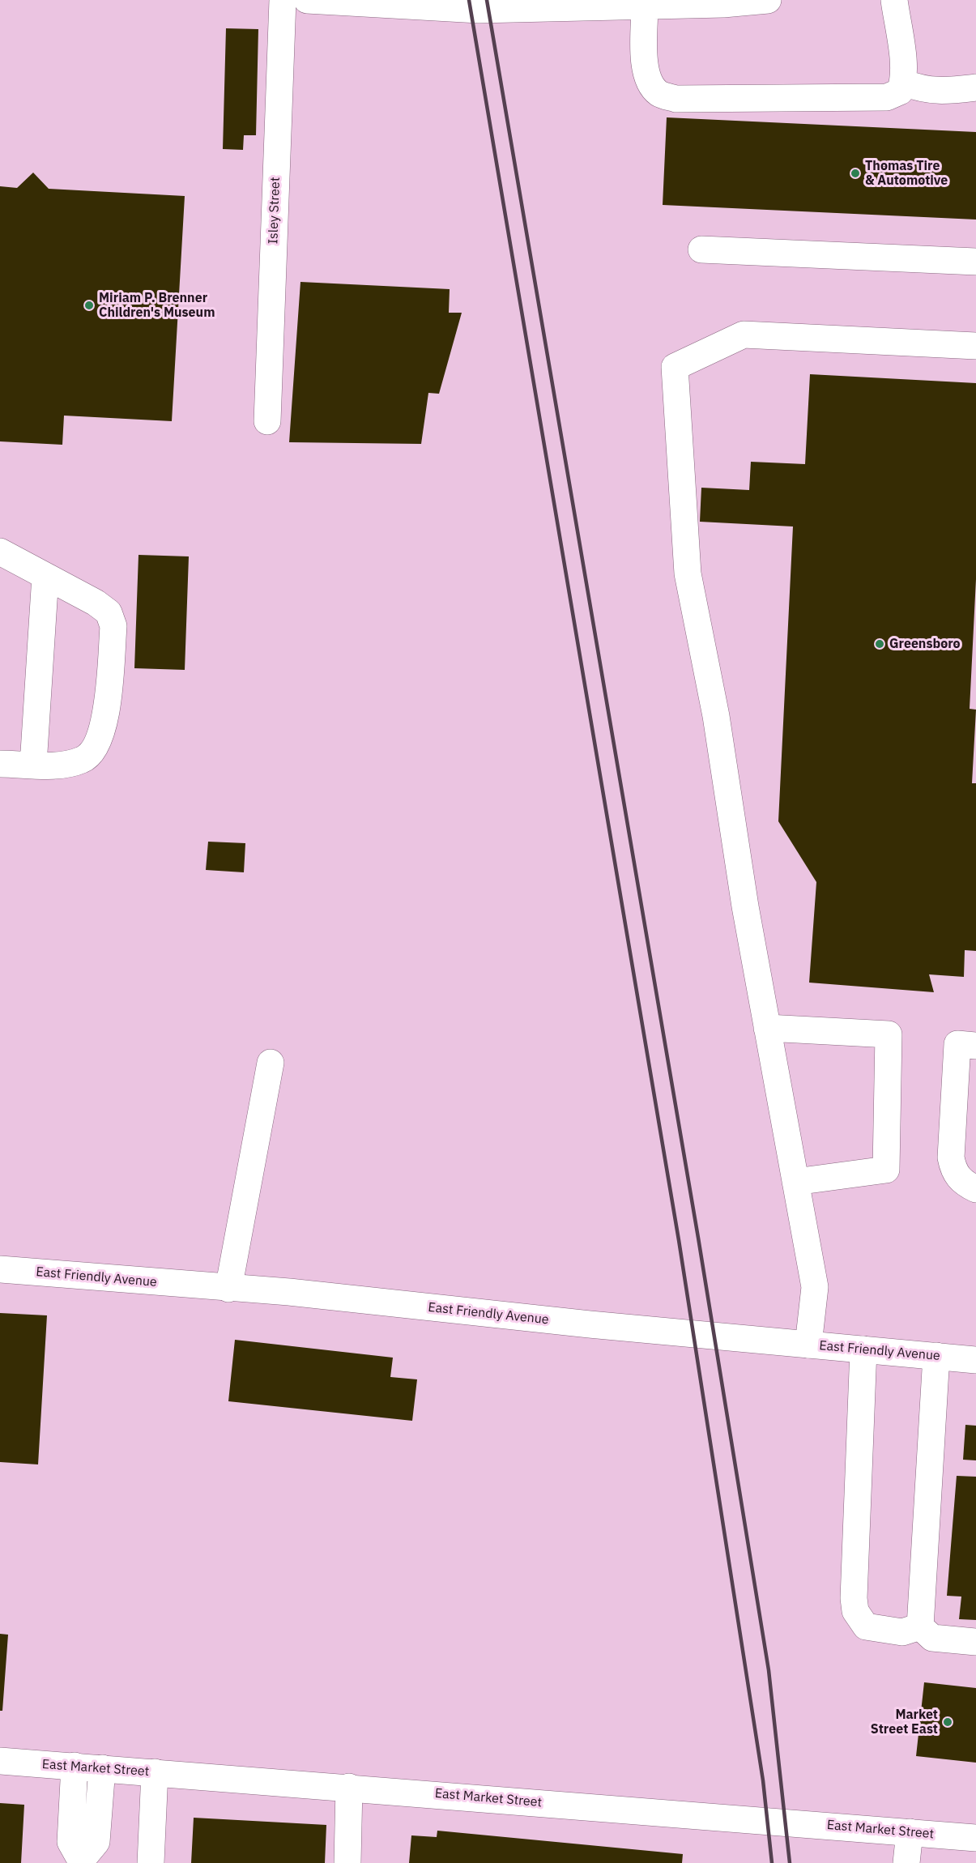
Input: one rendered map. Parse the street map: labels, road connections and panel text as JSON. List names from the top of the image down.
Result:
{
  "streets": {
    "main road": ["Isley Street", "East Friendly Avenue", "East Market Street"]
  },
  "places": [
    "Thomas Tire & Automotive",
    "Miriam P. Brenner Children's Museum",
    "Greensboro",
    "Market Street East"
  ]
}
